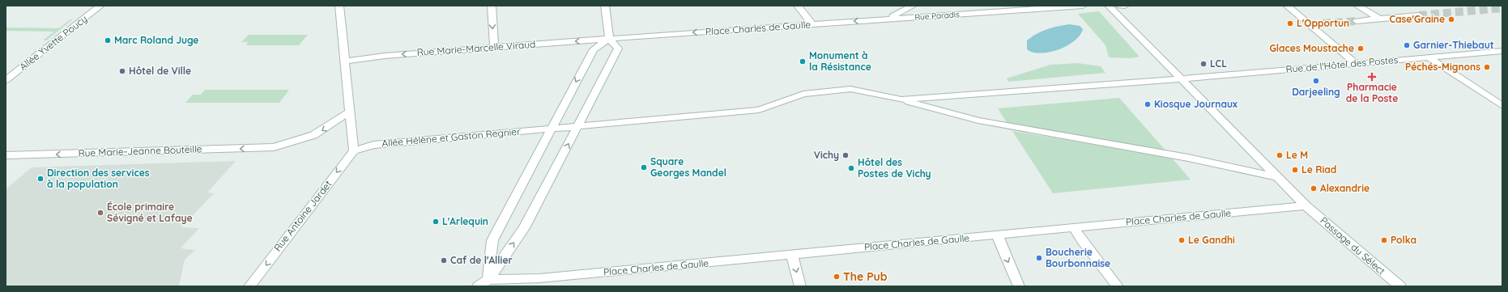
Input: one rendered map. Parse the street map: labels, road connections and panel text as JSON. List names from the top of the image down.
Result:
{
  "streets": {
    "street": [
      "Rue Paradis",
      "Place Charles de Gaulle",
      "Allée Yvette Poucy",
      "Rue Marie-Marcelle Viraud",
      "Rue de l'Hôtel des Postes",
      "Allée Hélène et Gaston Regnier",
      "Rue Marie-Jeanne Bouteille",
      "Rue Antoine Jardet",
      "Passage du Sélect"
    ]
  },
  "crossings": [
    ["Rue Paradis", "Place Charles de Gaulle"],
    ["Place Charles de Gaulle", "Rue Marie-Marcelle Viraud"],
    ["Place Charles de Gaulle", "Allée Hélène et Gaston Regnier"],
    ["Place Charles de Gaulle", "Passage du Sélect"],
    ["Allée Hélène et Gaston Regnier", "Rue Antoine Jardet"]
  ],
  "one_way": ["Rue Marie-Marcelle Viraud", "Rue Marie-Jeanne Bouteille", "Rue Antoine Jardet"],
  "places": {
    "other": [
      "Case'Graine",
      "L'Opportun",
      "Marc Roland Juge",
      "Garnier-Thiebaut",
      "Glaces Moustache",
      "Monument à la Résistance",
      "LCL",
      "Péchés-Mignons",
      "Hôtel de Ville",
      "Darjeeling",
      "Kiosque Journaux",
      "Vichy",
      "Le M",
      "Square Georges Mandel",
      "Hôtel des Postes de Vichy",
      "Le Riad",
      "Direction des services à la population",
      "Alexandrie",
      "École primaire Sévigné et Lafaye",
      "L'Arlequin",
      "Le Gandhi",
      "Polka",
      "Boucherie Bourbonnaise",
      "Caf de l'Allier",
      "The Pub"
    ],
    "health": ["Pharmacie de la Poste"]
  }
}
